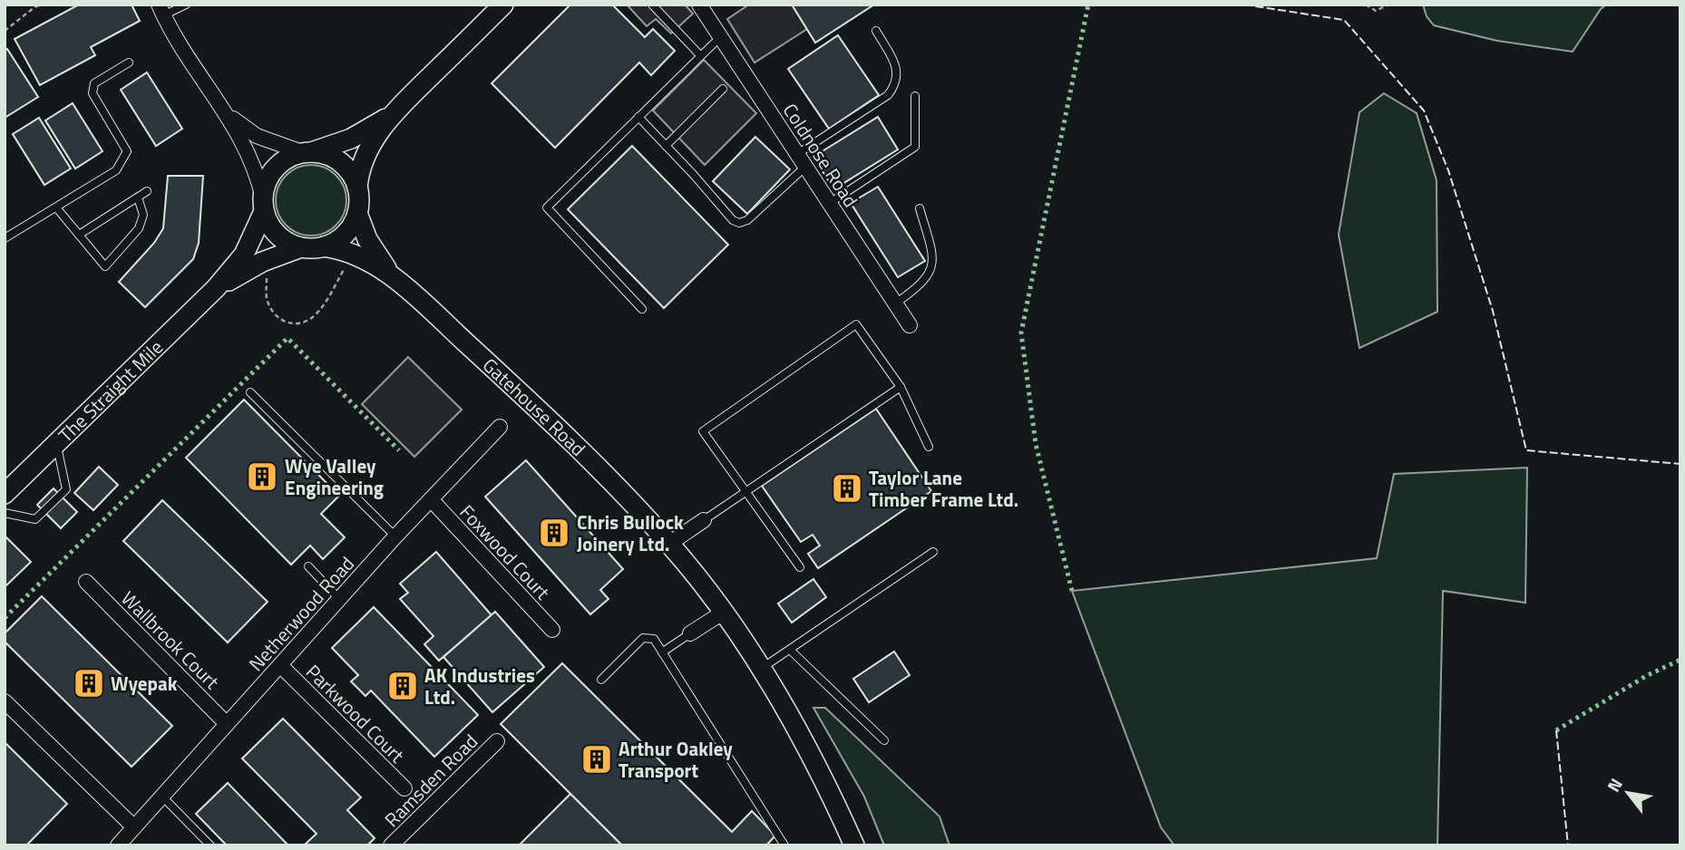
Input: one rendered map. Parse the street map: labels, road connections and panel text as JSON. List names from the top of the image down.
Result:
{
  "streets": {
    "main road": ["The Straight Mile", "Gatehouse Road"],
    "street": [
      "Coldnose Road",
      "Foxwood Court",
      "Netherwood Road",
      "Wallbrook Court",
      "Parkwood Court",
      "Ramsden Road"
    ]
  },
  "crossings": [
    ["The Straight Mile", "Gatehouse Road"],
    ["Foxwood Court", "Netherwood Road"],
    ["Netherwood Road", "Wallbrook Court"],
    ["Netherwood Road", "Parkwood Court"]
  ],
  "places": {
    "building": [
      "Wye Valley Engineering",
      "Taylor Lane Timber Frame Ltd.",
      "Chris Bullock Joinery Ltd.",
      "Wyepak",
      "AK Industries Ltd.",
      "Arthur Oakley Transport"
    ]
  },
  "north": "top left"
}
